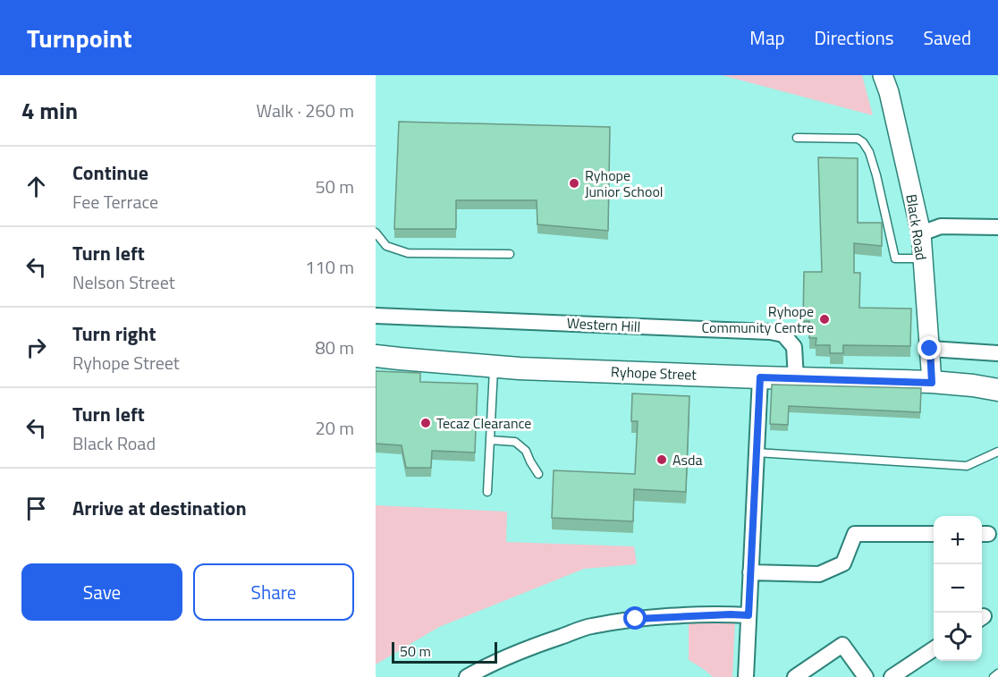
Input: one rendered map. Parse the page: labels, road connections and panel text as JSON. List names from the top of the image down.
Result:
{
  "streets": {
    "main road": ["Ryhope Street"],
    "street": ["Black Road", "Western Hill"]
  },
  "crossings": [
    ["Black Road", "Ryhope Street"],
    ["Western Hill", "Ryhope Street"]
  ],
  "places": [
    "Ryhope Junior School",
    "Ryhope Community Centre",
    "Tecaz Clearance",
    "Asda"
  ],
  "scale_bar": "50 m",
  "page": {
    "header": "Turnpoint",
    "nav": ["Map", "Directions", "Saved"],
    "heading": ["4 min", "Walk · 260 m"],
    "list": [
      ["Continue", "Fee Terrace", "50 m"],
      ["Turn left", "Nelson Street", "110 m"],
      ["Turn right", "Ryhope Street", "80 m"],
      ["Turn left", "Black Road", "20 m"],
      "Arrive at destination"
    ],
    "map_buttons": ["+", "−"],
    "buttons": ["Save", "Share"],
    "scale": "50 m"
  }
}
